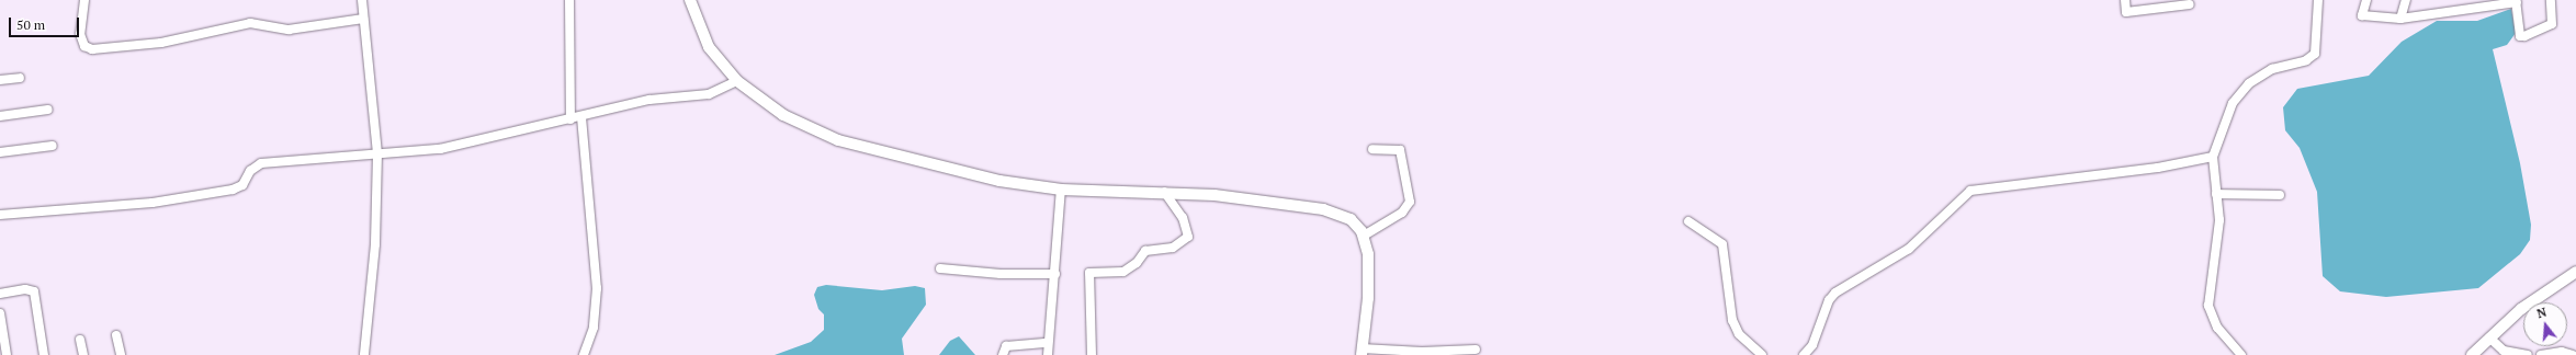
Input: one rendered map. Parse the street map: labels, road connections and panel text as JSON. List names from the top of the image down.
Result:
{
  "scale_bar": "50 m",
  "north": "top"
}
